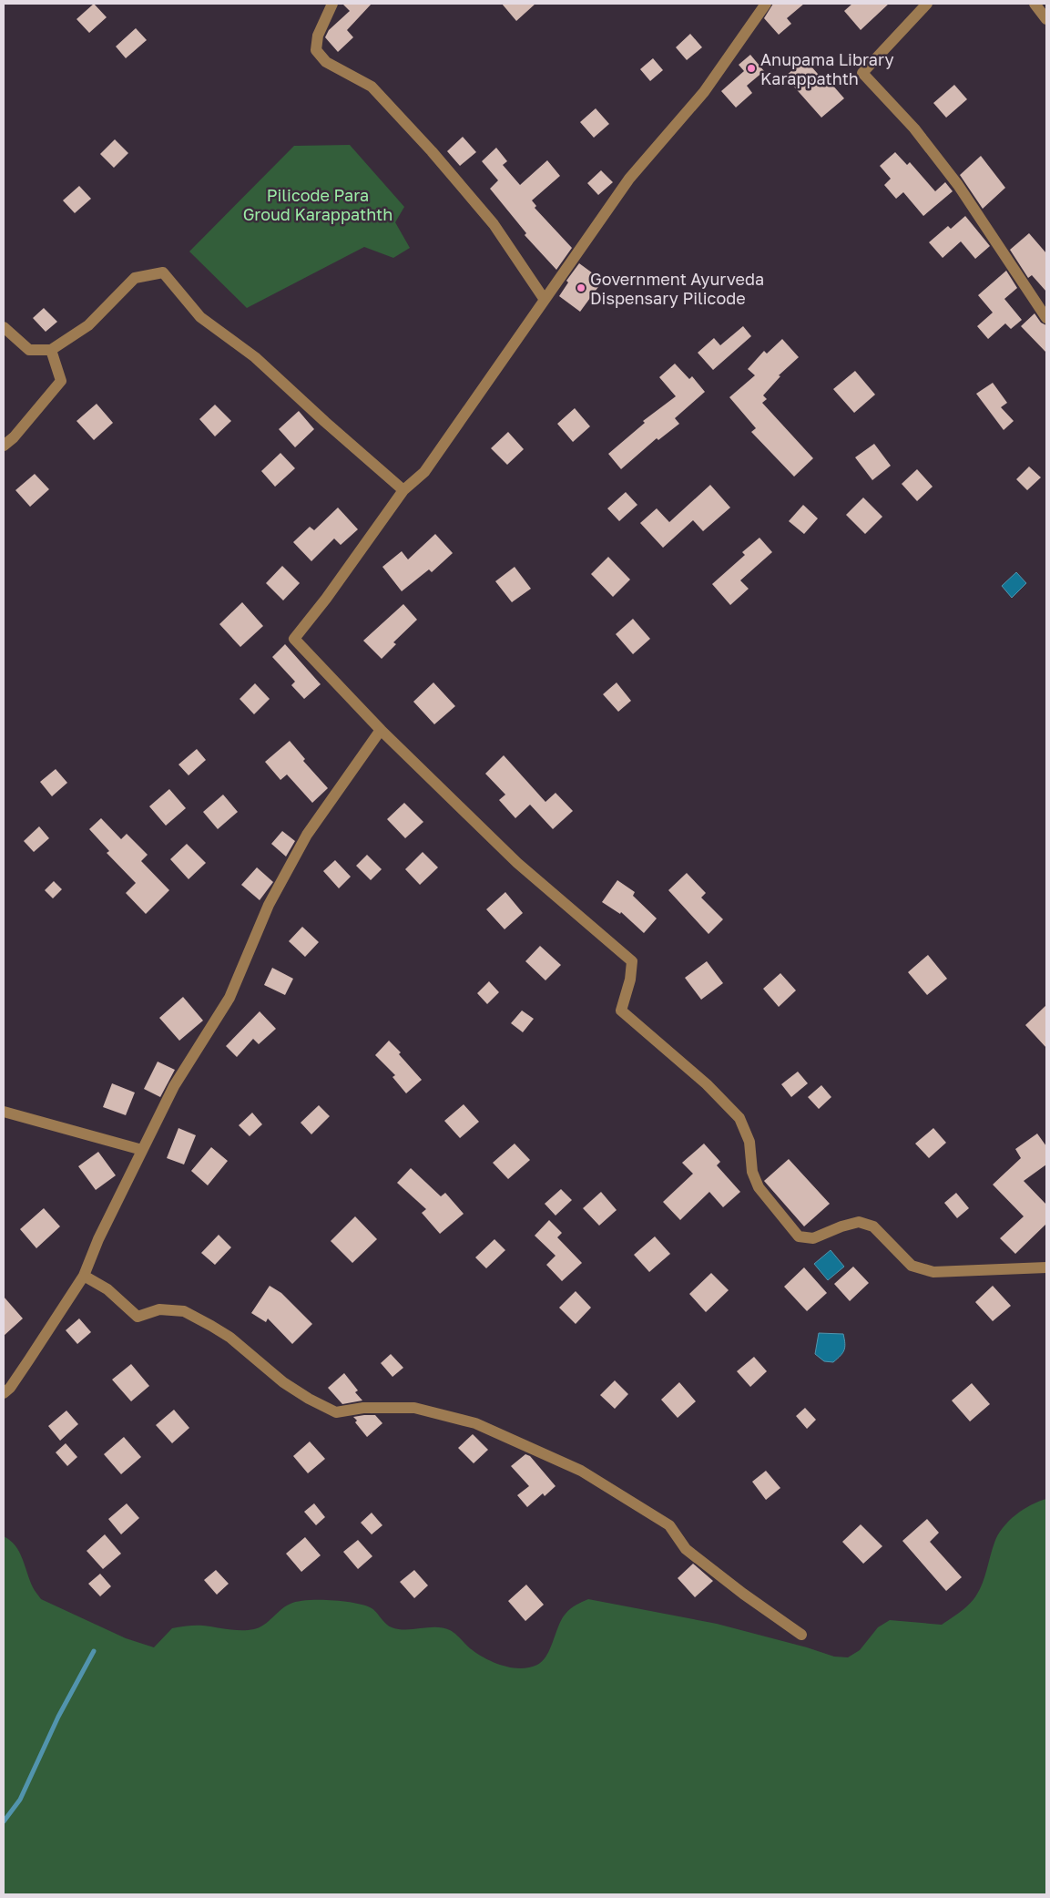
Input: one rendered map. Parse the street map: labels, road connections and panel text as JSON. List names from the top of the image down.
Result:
{
  "parks": ["Pilicode Para Groud Karappathth"],
  "places": ["Anupama Library Karappathth", "Government Ayurveda Dispensary Pilicode"]
}
